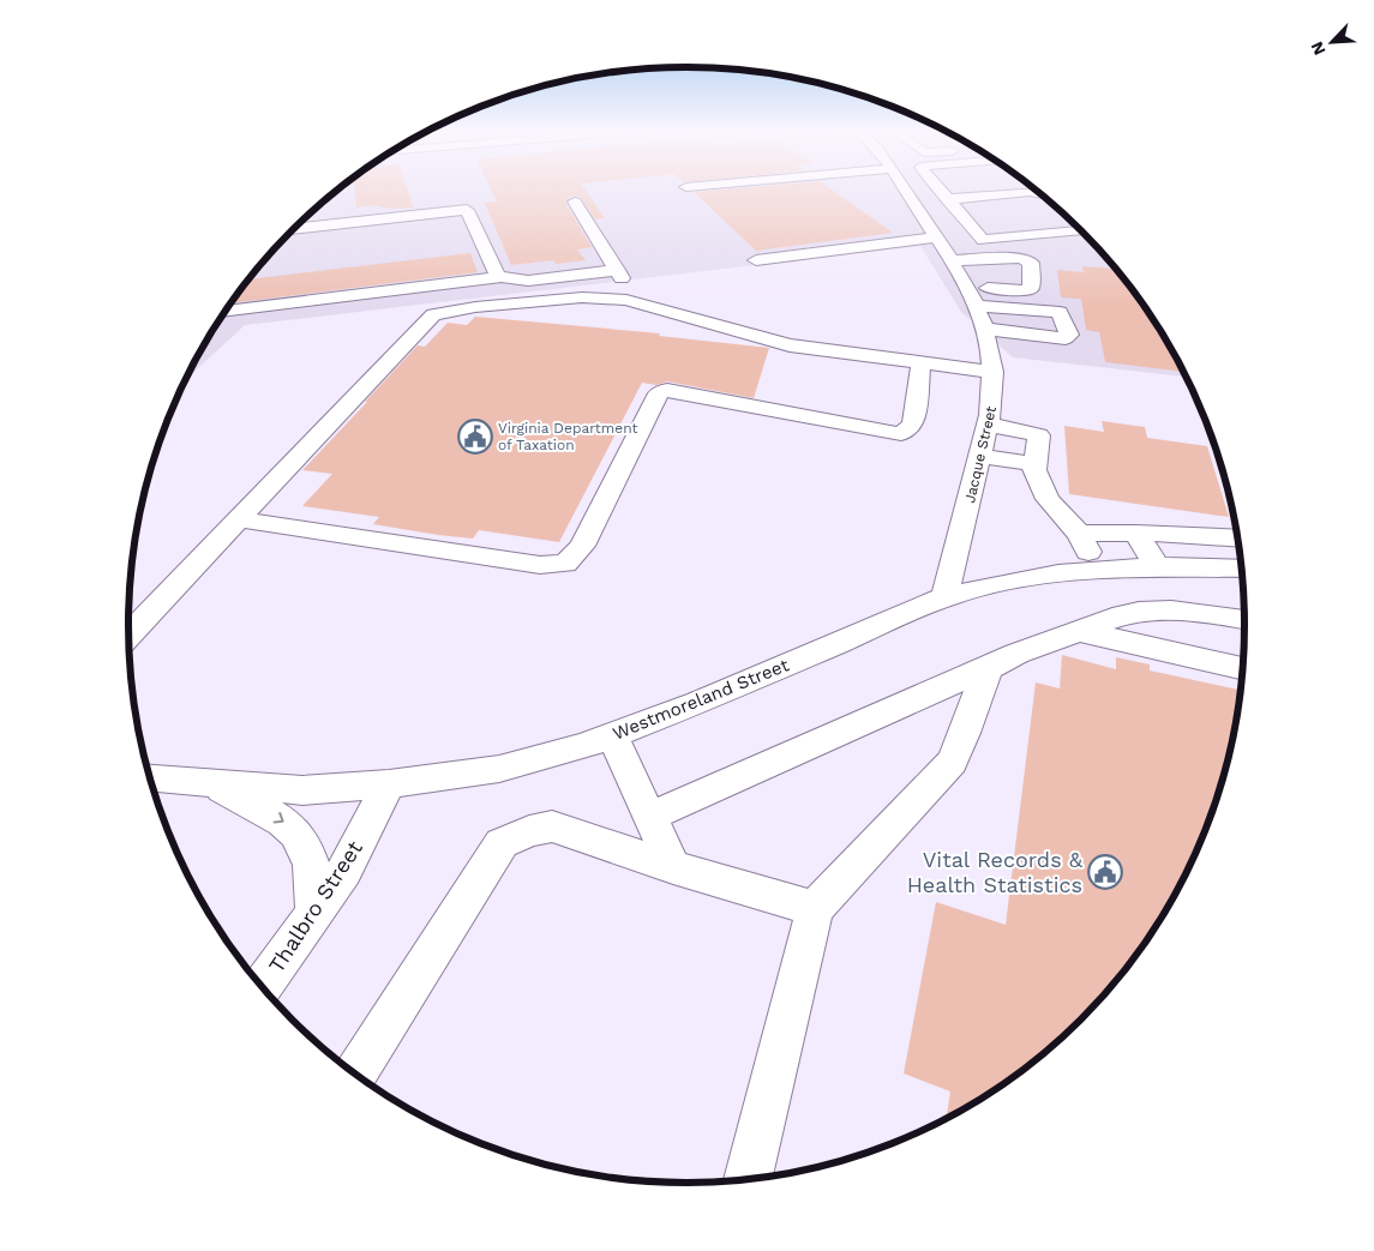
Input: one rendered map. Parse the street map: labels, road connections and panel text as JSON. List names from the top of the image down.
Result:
{
  "streets": {
    "street": ["Jacque Street", "Westmoreland Street", "Thalbro Street"]
  },
  "crossings": [
    ["Jacque Street", "Westmoreland Street"],
    ["Westmoreland Street", "Thalbro Street"]
  ],
  "places": {
    "public building": ["Virginia Department of Taxation", "Vital Records & Health Statistics"]
  },
  "north": "bottom left"
}
